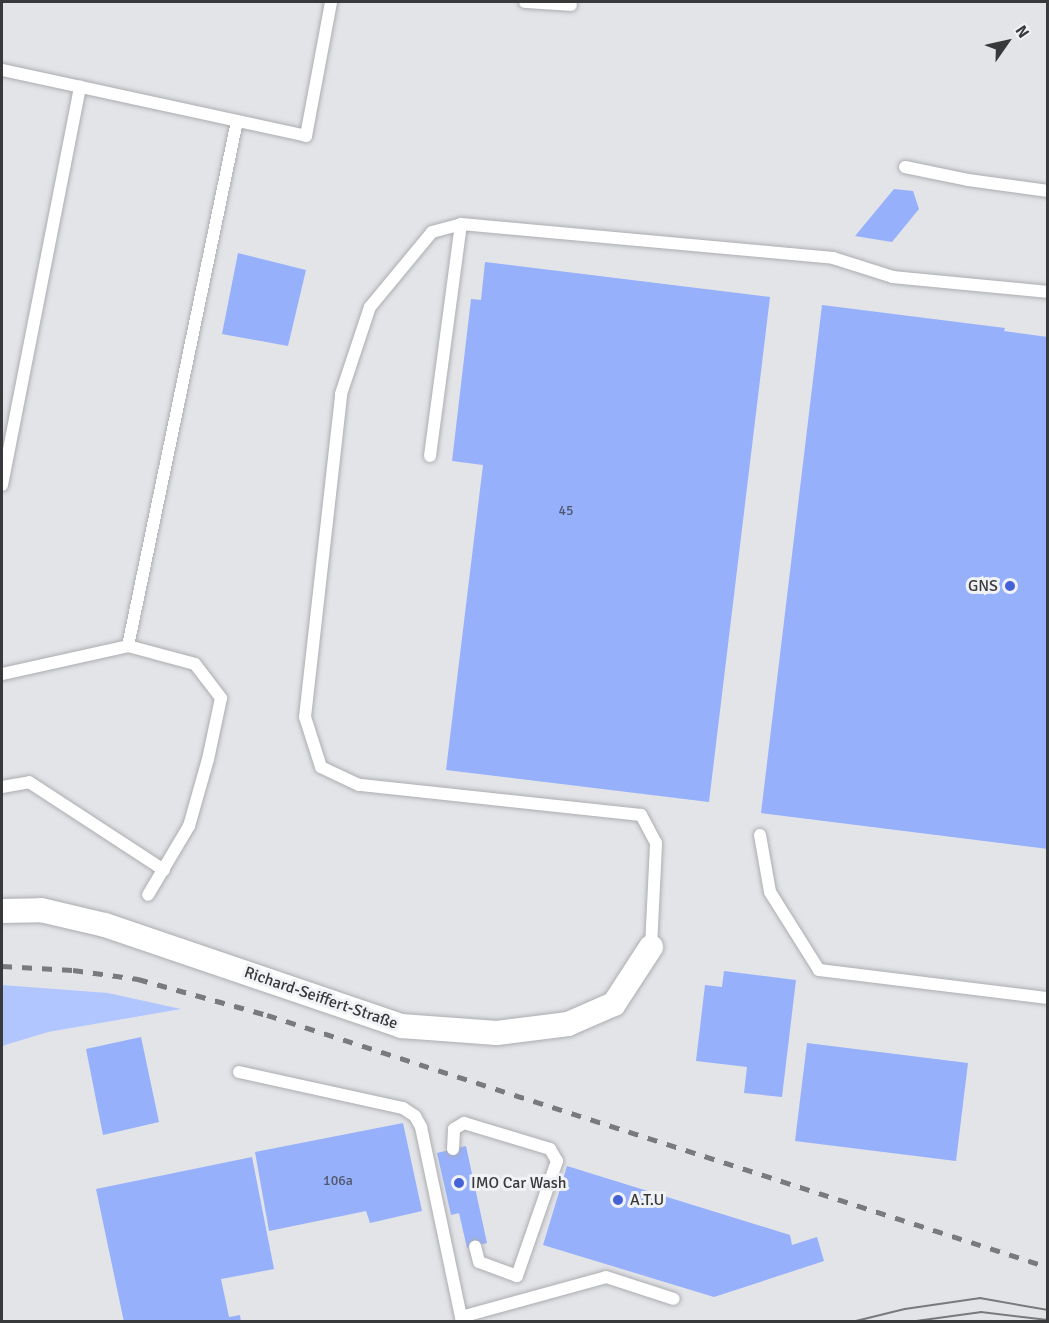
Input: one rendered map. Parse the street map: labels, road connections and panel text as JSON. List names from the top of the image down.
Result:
{
  "streets": {
    "street": ["Richard-Seiffert-Straße"]
  },
  "places": ["GNS", "IMO Car Wash", "A.T.U"],
  "house_numbers": ["45", "106a"],
  "north": "top right"
}
